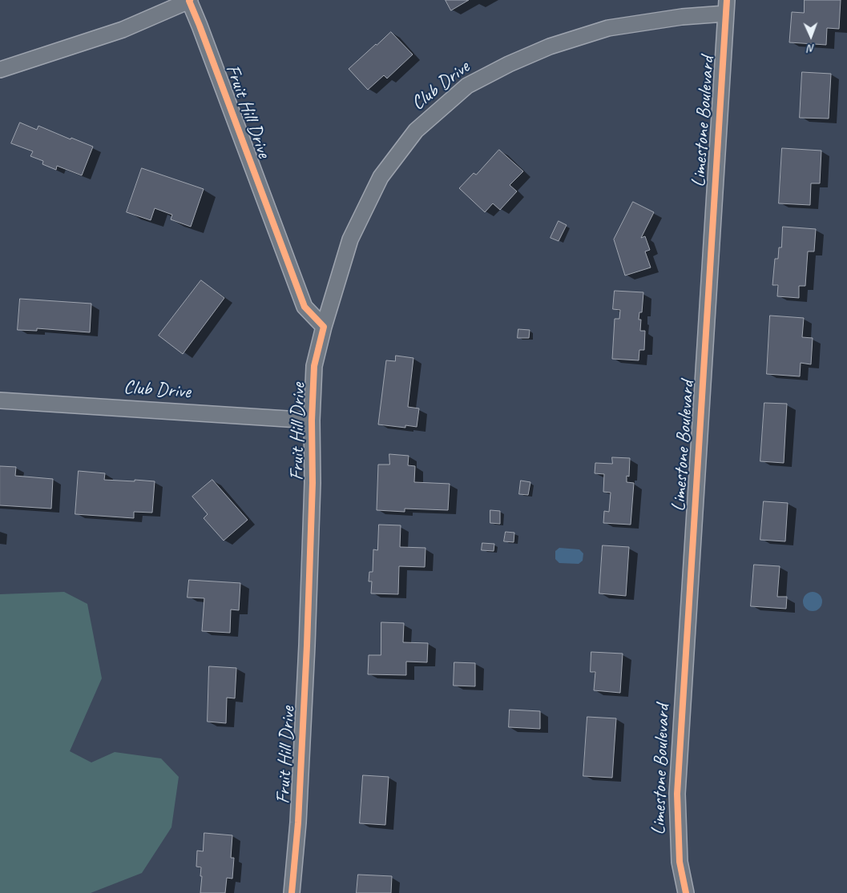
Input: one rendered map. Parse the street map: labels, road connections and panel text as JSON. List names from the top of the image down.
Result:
{
  "streets": {
    "street": ["Club Drive", "Fruit Hill Drive", "Limestone Boulevard"]
  },
  "crossings": [
    ["Club Drive", "Fruit Hill Drive"],
    ["Club Drive", "Limestone Boulevard"]
  ],
  "north": "bottom"
}
